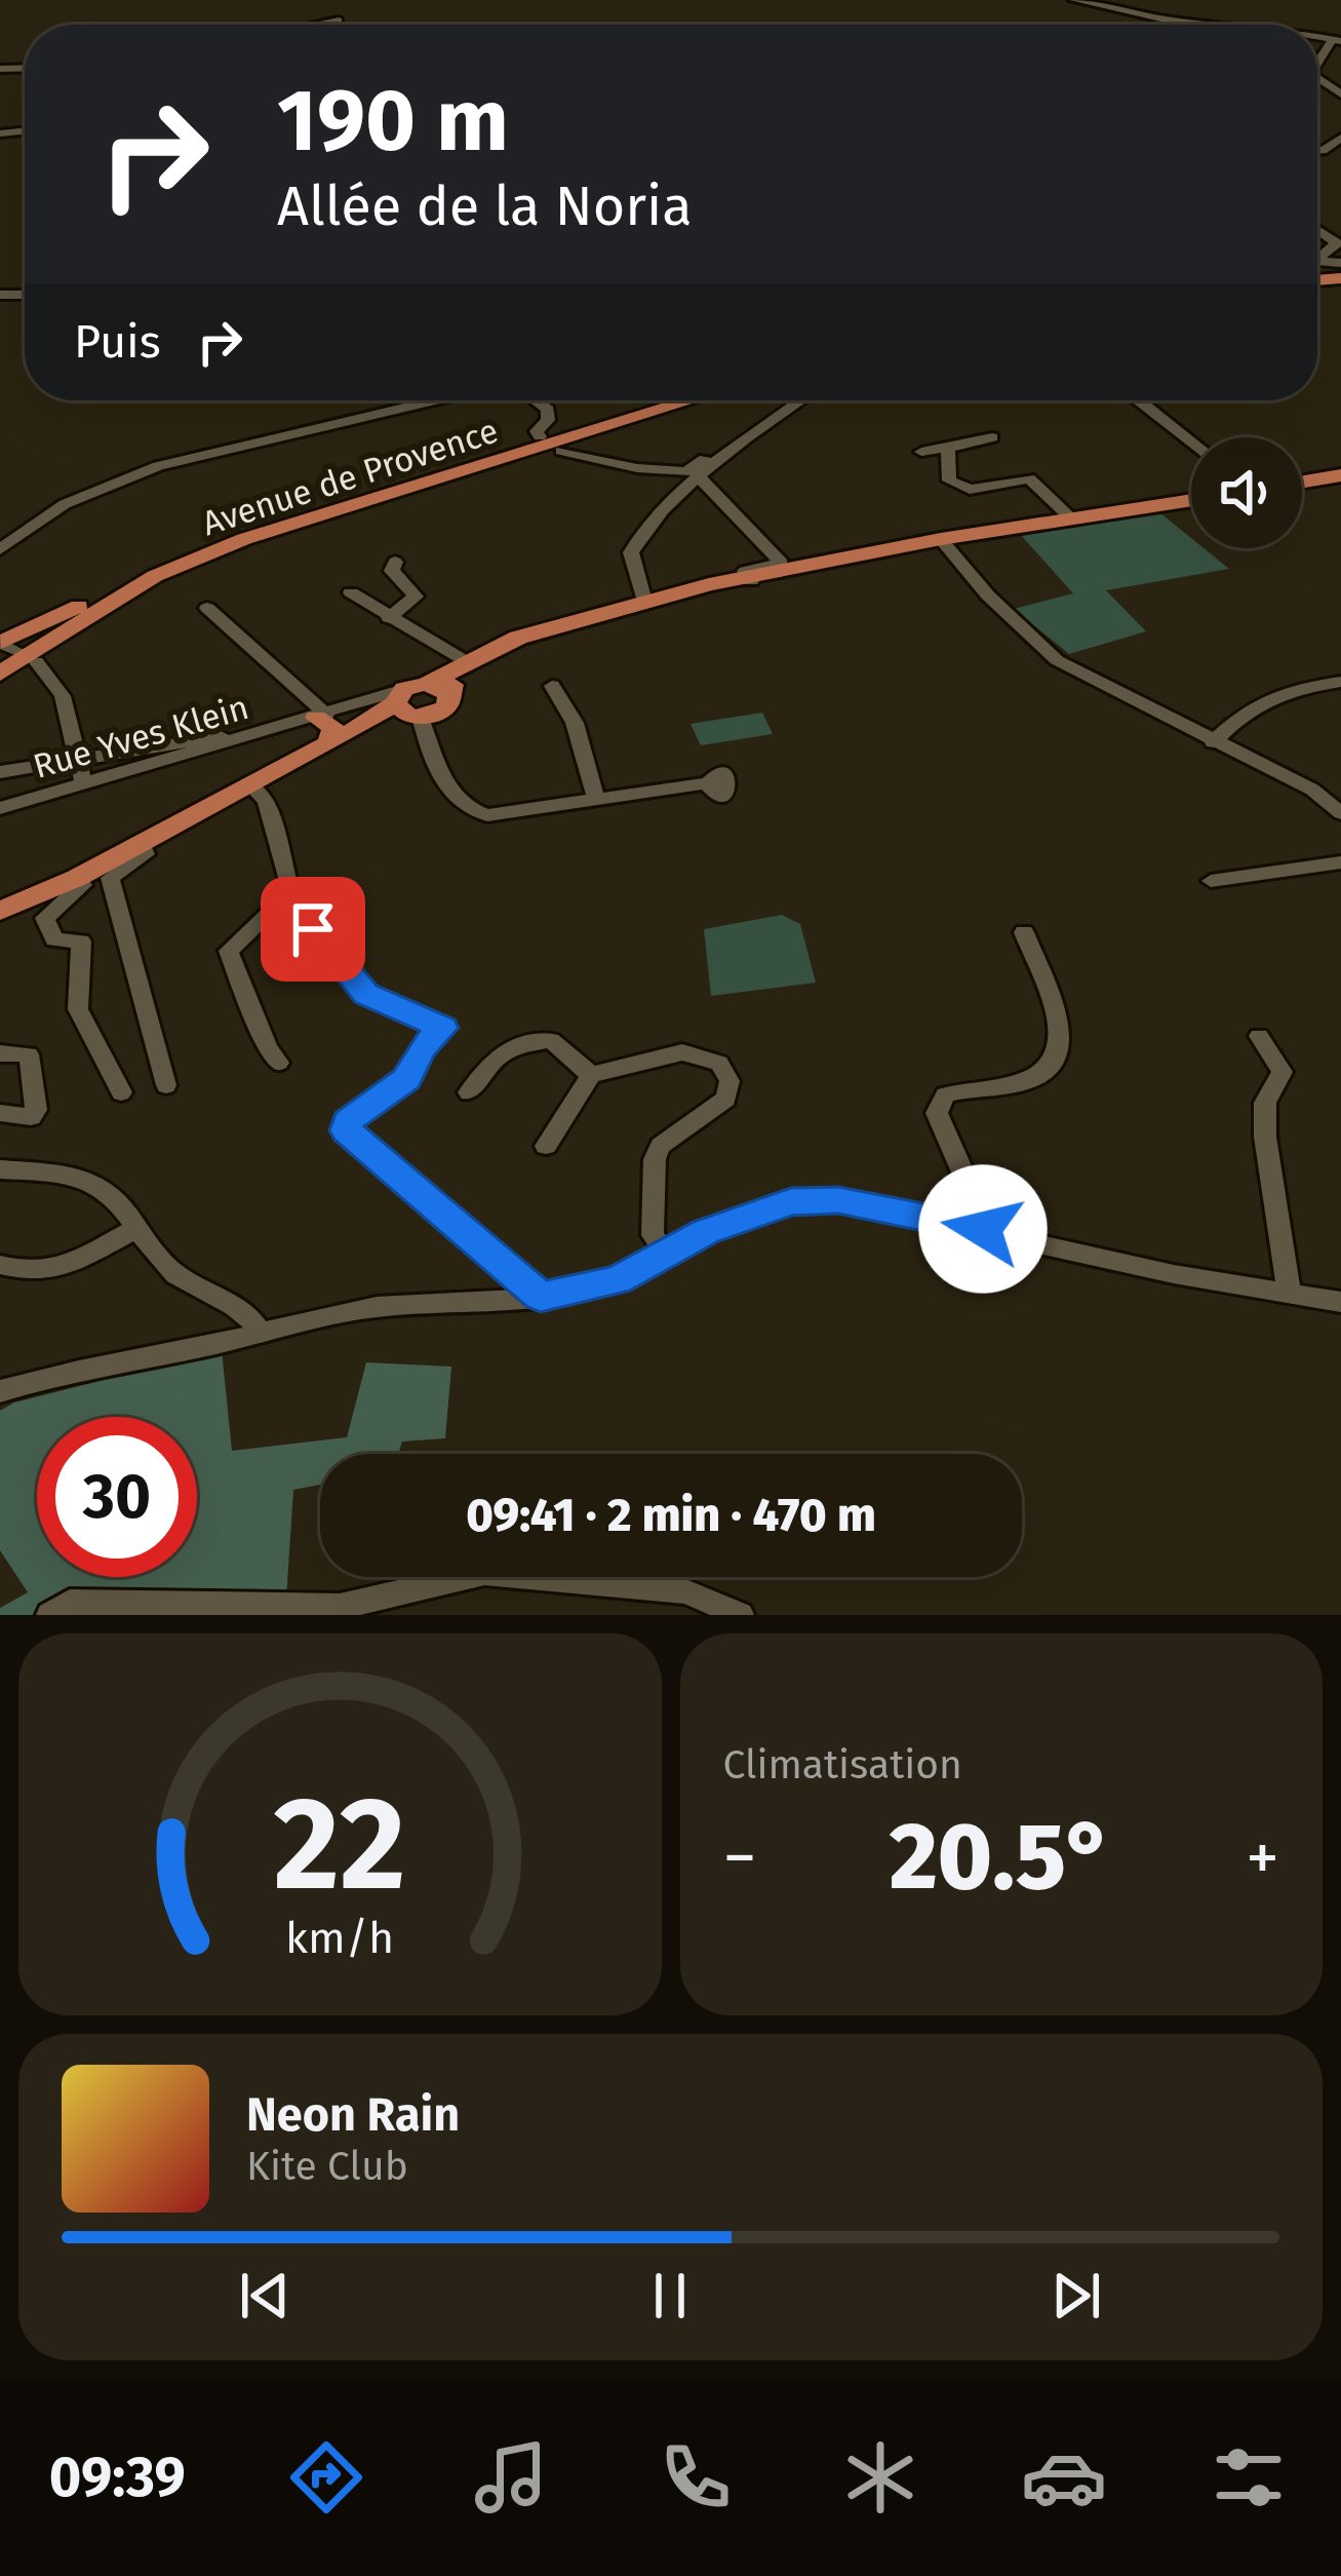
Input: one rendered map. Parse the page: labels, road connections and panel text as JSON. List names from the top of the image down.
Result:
{
  "streets": {
    "main road": ["Avenue de Provence"],
    "street": ["Rue Yves Klein"]
  },
  "page": {
    "turn": ["190 m", "Allée de la Noria"],
    "then": "Puis",
    "limit": "30",
    "trip": "09:41 · 2 min · 470 m",
    "tile": "Climatisation",
    "heat": ["−", "20.5°", "+"],
    "song": ["Neon Rain", "Kite Club"],
    "tabs": "09:39",
    "gauge": ["22", "km/h"]
  }
}
